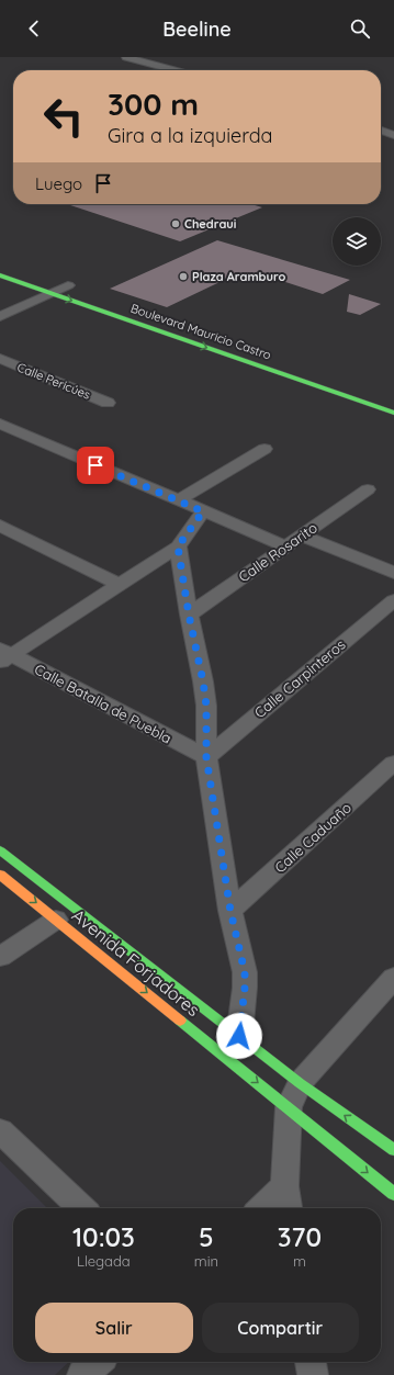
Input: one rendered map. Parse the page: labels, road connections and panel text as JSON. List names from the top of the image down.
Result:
{
  "streets": {
    "main road": ["Boulevard Mauricio Castro", "Avenida Forjadores"],
    "street": [
      "Calle Pericúes",
      "Calle Rosarito",
      "Calle Carpinteros",
      "Calle Batalla de Puebla",
      "Calle Caduaño"
    ]
  },
  "crossings": [
    ["Calle Carpinteros", "Calle Batalla de Puebla"]
  ],
  "one_way": ["Boulevard Mauricio Castro"],
  "places": ["Chedraui", "Plaza Aramburo"],
  "page": {
    "header": "Beeline",
    "turn": ["300 m", "Gira a la izquierda"],
    "then": "Luego",
    "eta": [
      "10:03",
      "Llegada",
      "5",
      "min",
      "370",
      "m"
    ],
    "buttons": ["Salir", "Compartir"]
  }
}
